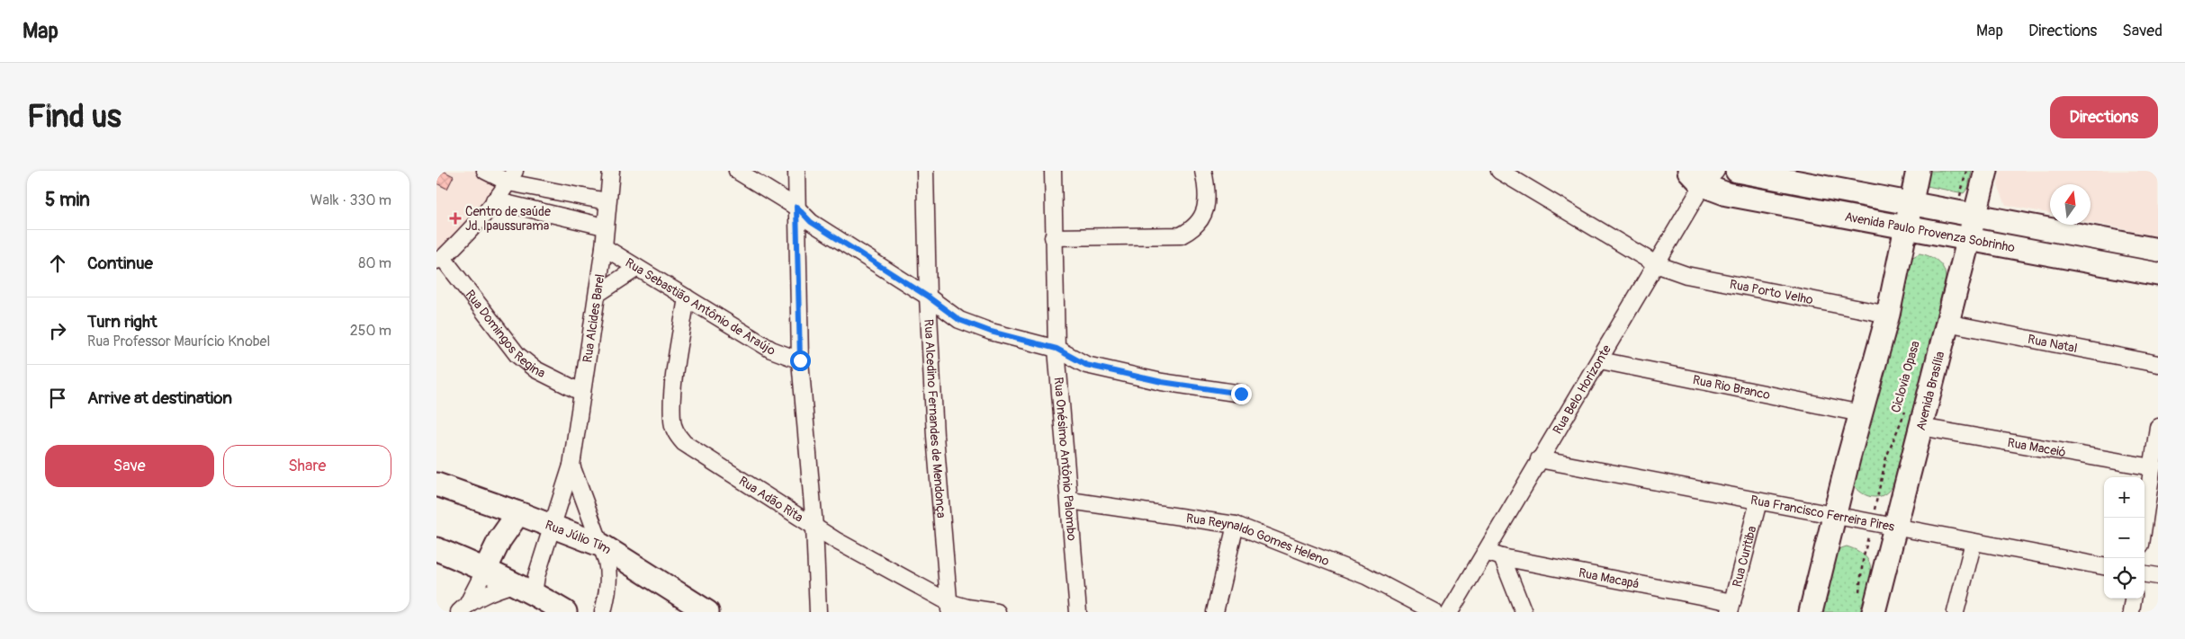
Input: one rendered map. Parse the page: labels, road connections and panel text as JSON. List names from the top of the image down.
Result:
{
  "streets": {
    "main road": ["Avenida Paulo Provenza Sobrinho", "Avenida Brasília", "Rua Júlio Tim"],
    "street": [
      "Rua Porto Velho",
      "Rua Sebastião Antônio de Araújo",
      "Rua Alcides Barel",
      "Rua Domingos Regina",
      "Rua Natal",
      "Rua Rio Branco",
      "Rua Belo Horizonte",
      "Rua Alcedino Fernandes de Mendonça",
      "Rua Maceió",
      "Rua Onésimo Antônio Palombo",
      "Rua Adão Rita",
      "Rua Francisco Ferreira Pires",
      "Rua Reynaldo Gomes Heleno",
      "Rua Curitiba",
      "Rua Macapá"
    ],
    "path": ["Ciclovia Opasa"]
  },
  "crossings": [
    ["Avenida Paulo Provenza Sobrinho", "Rua Belo Horizonte"],
    ["Avenida Paulo Provenza Sobrinho", "Avenida Brasília"],
    ["Rua Porto Velho", "Rua Belo Horizonte"],
    ["Rua Sebastião Antônio de Araújo", "Rua Alcides Barel"],
    ["Rua Sebastião Antônio de Araújo", "Rua Adão Rita"],
    ["Rua Alcides Barel", "Rua Domingos Regina"],
    ["Rua Alcides Barel", "Rua Júlio Tim"],
    ["Rua Natal", "Avenida Brasília"],
    ["Rua Rio Branco", "Rua Belo Horizonte"],
    ["Rua Belo Horizonte", "Rua Francisco Ferreira Pires"],
    ["Rua Belo Horizonte", "Rua Macapá"],
    ["Avenida Brasília", "Rua Maceió"],
    ["Avenida Brasília", "Rua Francisco Ferreira Pires"],
    ["Rua Alcedino Fernandes de Mendonça", "Rua Adão Rita"],
    ["Rua Onésimo Antônio Palombo", "Rua Reynaldo Gomes Heleno"],
    ["Rua Francisco Ferreira Pires", "Rua Curitiba"],
    ["Rua Curitiba", "Rua Macapá"]
  ],
  "places": {
    "health": ["Centro de saúde Jd. Ipaussurama"]
  },
  "north": "top",
  "page": {
    "header": "Map",
    "nav": ["Map", "Directions", "Saved"],
    "buttons": [
      "Directions",
      ["Save", "Share"]
    ],
    "title": "Find us",
    "heading": ["5 min", "Walk · 330 m"],
    "list": [
      ["Continue", "80 m"],
      ["Turn right", "Rua Professor Maurício Knobel", "250 m"],
      "Arrive at destination"
    ],
    "map_buttons": ["+", "−"]
  }
}
